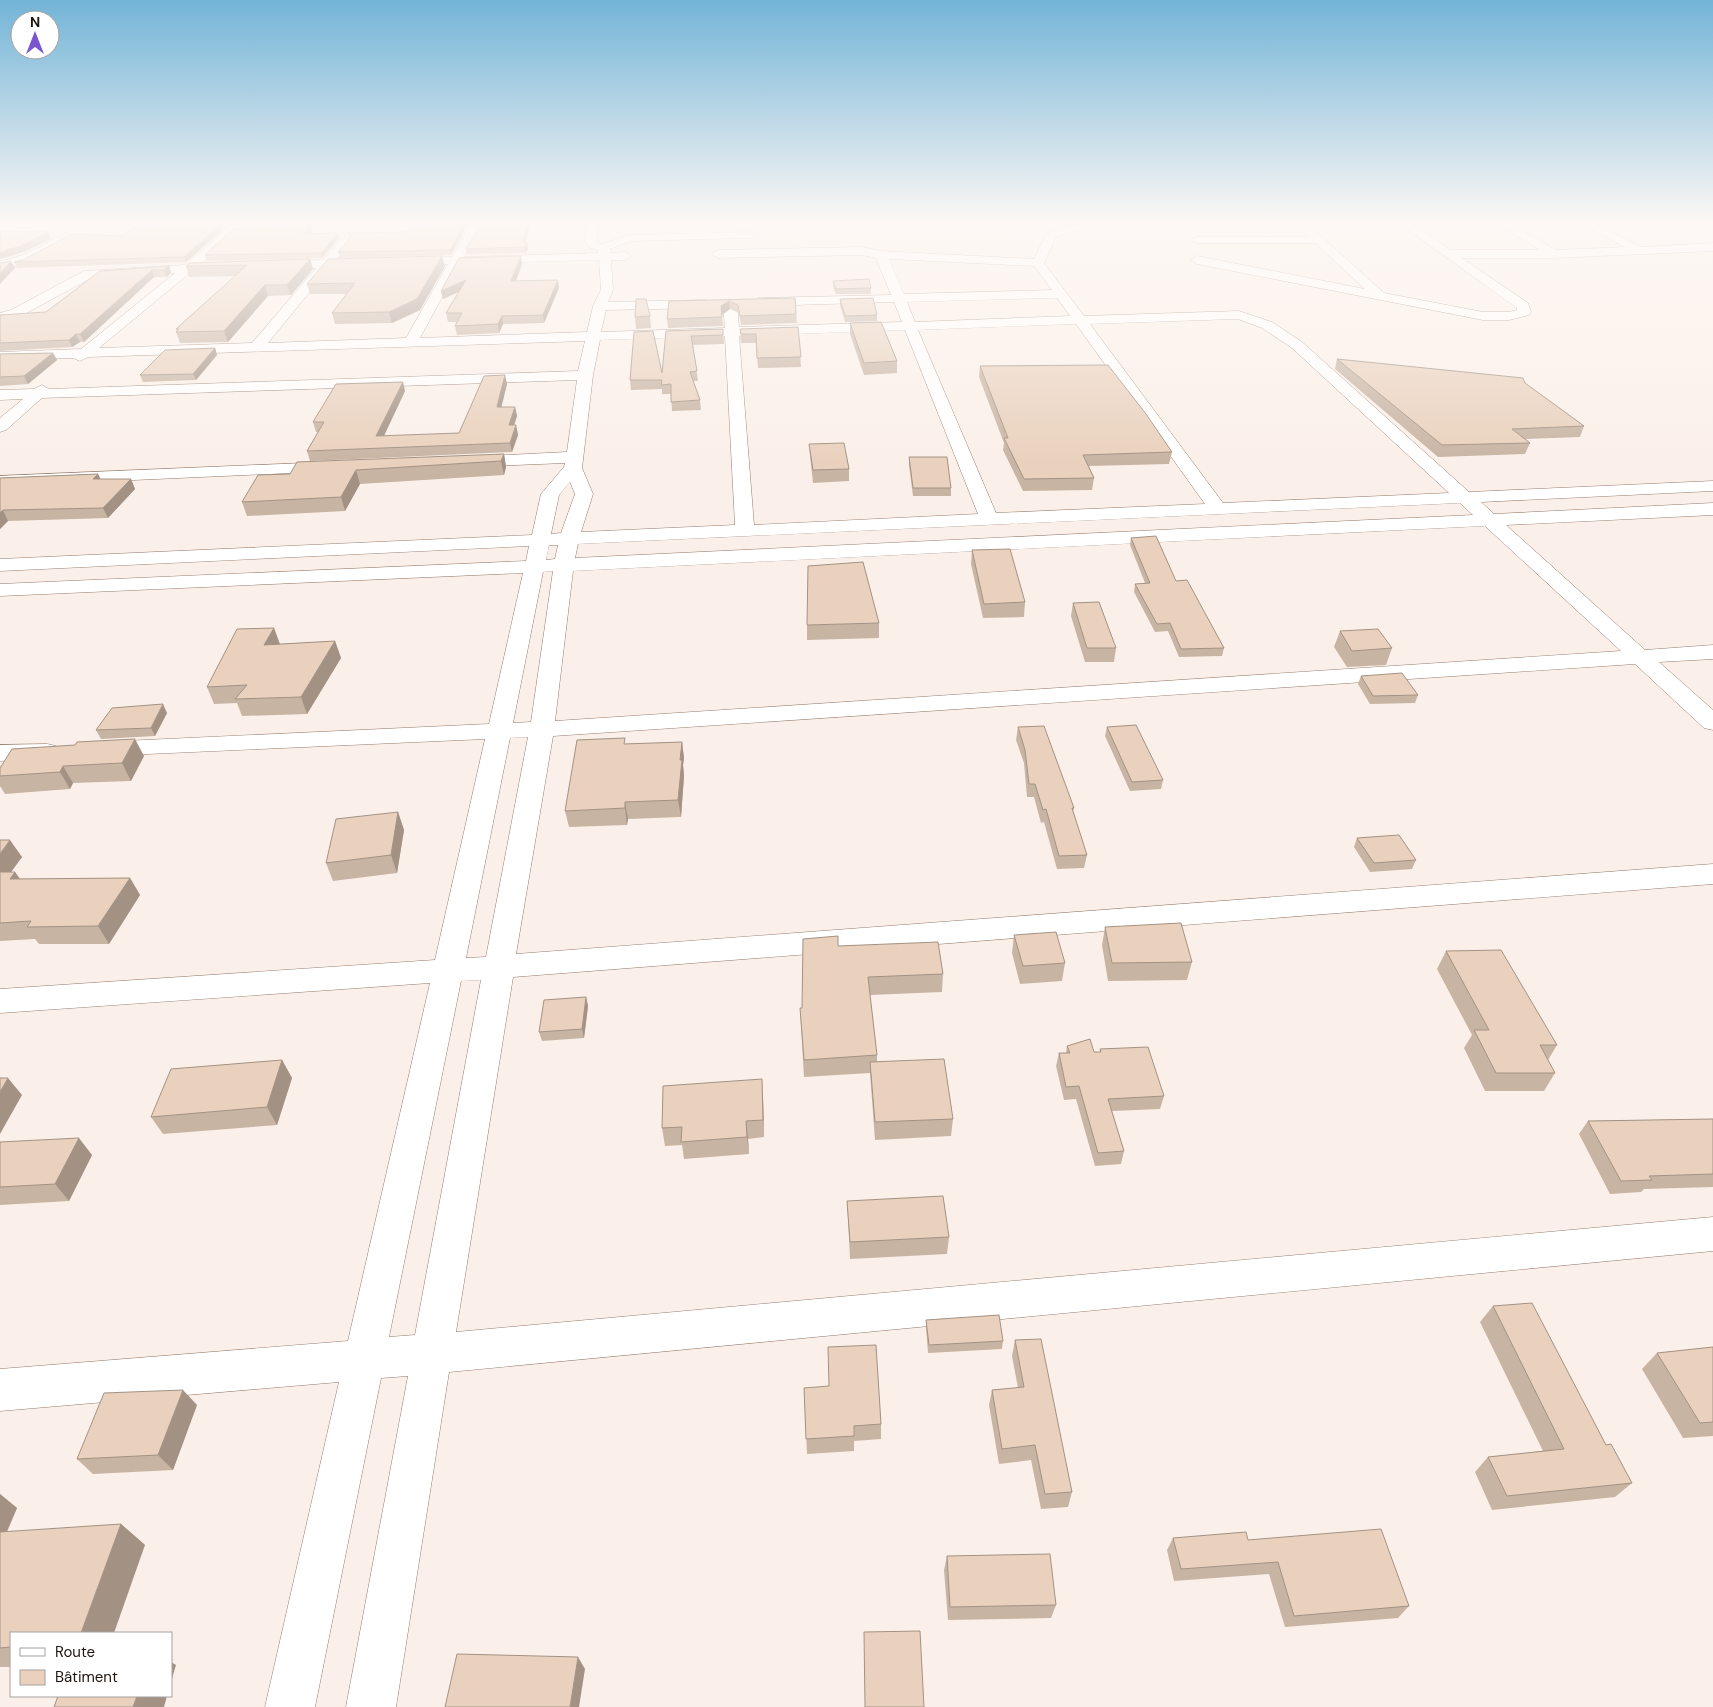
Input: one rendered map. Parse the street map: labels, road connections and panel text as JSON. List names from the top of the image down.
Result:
{
  "legend": ["Route", "Bâtiment"],
  "north": "top"
}
